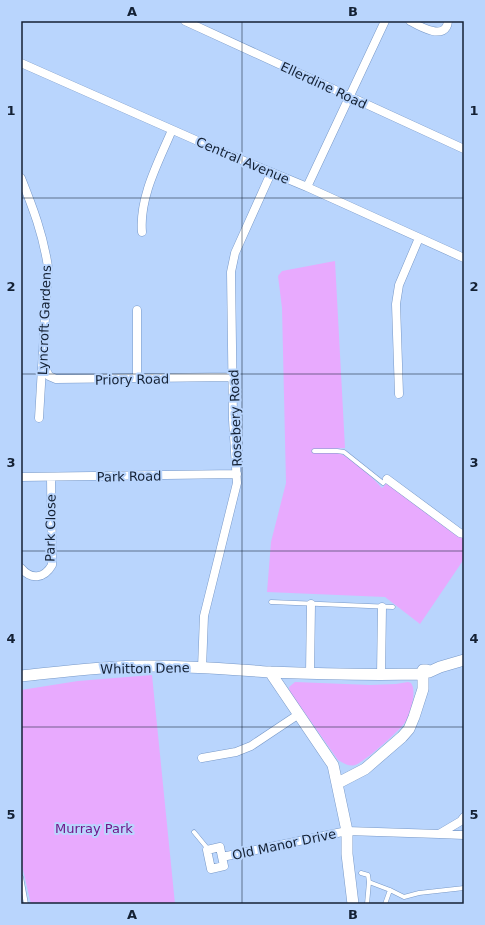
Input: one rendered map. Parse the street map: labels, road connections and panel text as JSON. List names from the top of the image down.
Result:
{
  "streets": {
    "street": [
      "Ellerdine Road",
      "Central Avenue",
      "Lyncroft Gardens",
      "Priory Road",
      "Rosebery Road",
      "Park Road",
      "Park Close",
      "Whitton Dene",
      "Old Manor Drive"
    ]
  },
  "crossings": [
    ["Central Avenue", "Rosebery Road"],
    ["Lyncroft Gardens", "Priory Road"],
    ["Priory Road", "Rosebery Road"],
    ["Rosebery Road", "Park Road"],
    ["Rosebery Road", "Whitton Dene"],
    ["Park Road", "Park Close"]
  ],
  "parks": ["Murray Park"],
  "grid": {
    "columns": ["A", "B"],
    "rows": [
      "1",
      "2",
      "3",
      "4",
      "5"
    ]
  }
}
